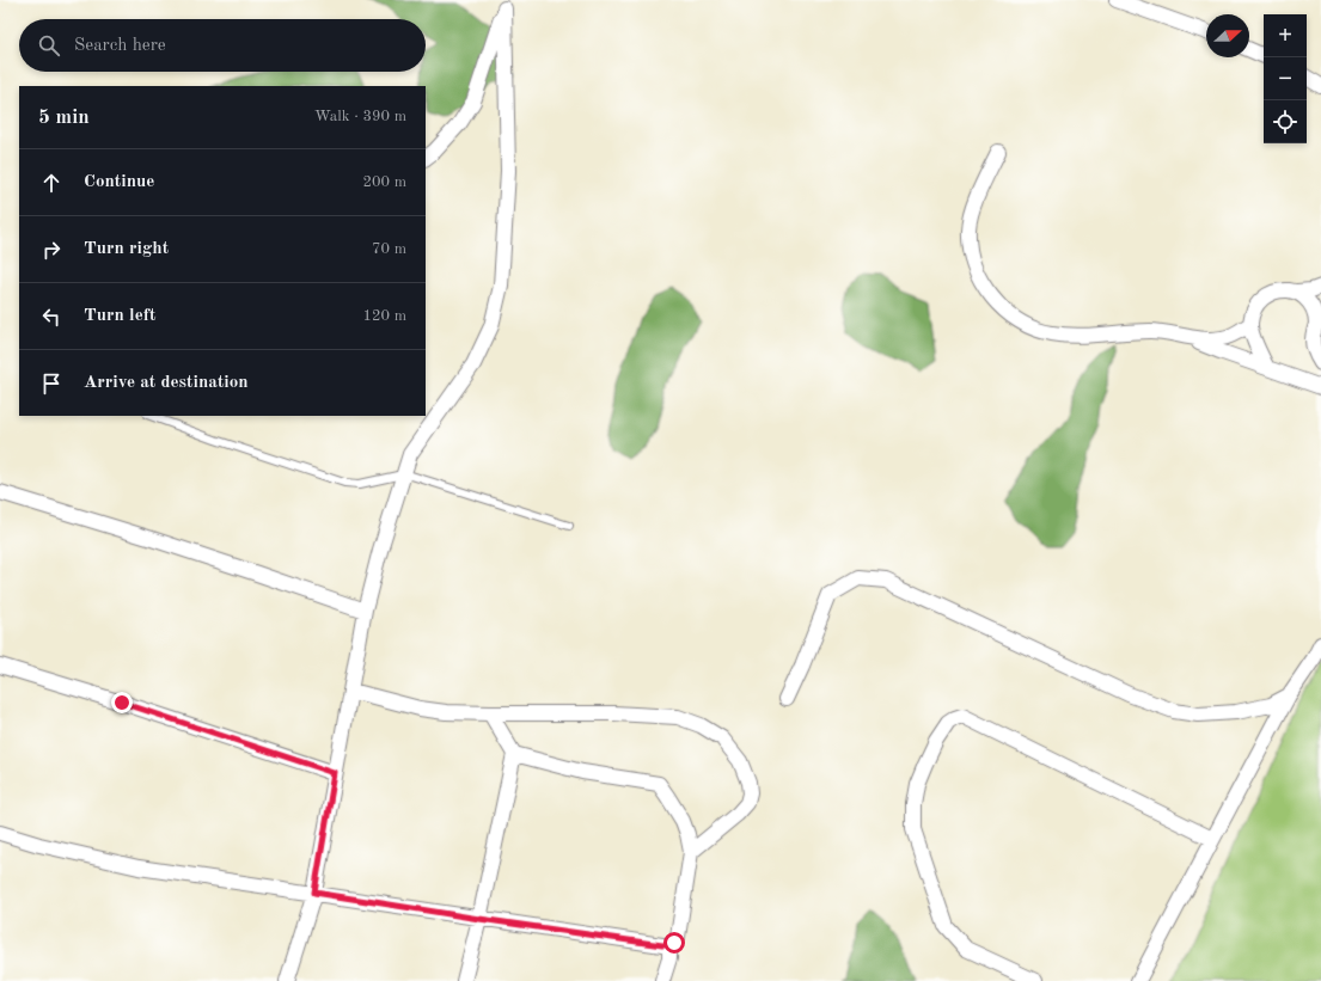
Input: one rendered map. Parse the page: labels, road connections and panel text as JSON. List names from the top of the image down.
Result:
{
  "north": "right",
  "page": {
    "map_buttons": ["+", "−"],
    "search": "Search here",
    "heading": ["5 min", "Walk · 390 m"],
    "list": [
      ["Continue", "200 m"],
      ["Turn right", "70 m"],
      ["Turn left", "120 m"],
      "Arrive at destination"
    ]
  }
}
